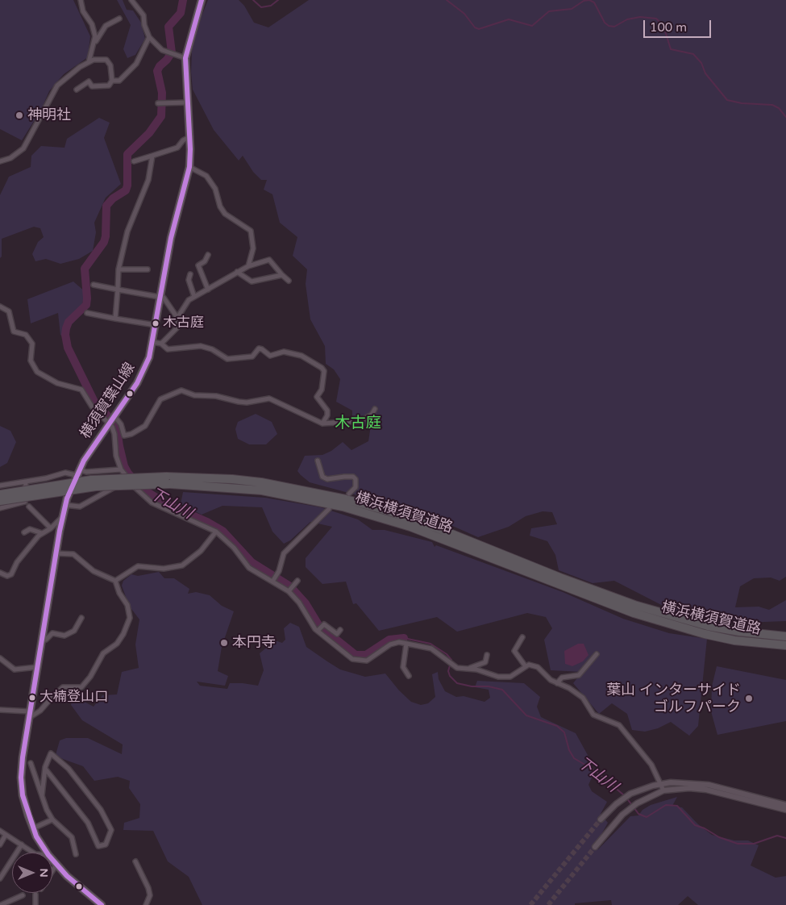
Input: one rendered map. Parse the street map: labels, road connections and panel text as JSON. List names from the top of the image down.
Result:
{
  "streets": {
    "highway": ["横浜横須賀道路"],
    "main road": ["横須賀葉山線"]
  },
  "districts": ["木古庭"],
  "water": ["下山川"],
  "places": [
    "神明社",
    "木古庭",
    "本円寺",
    "大楠登山口",
    "葉山 インターサイド ゴルフパーク"
  ],
  "scale_bar": "100 m",
  "north": "right"
}
